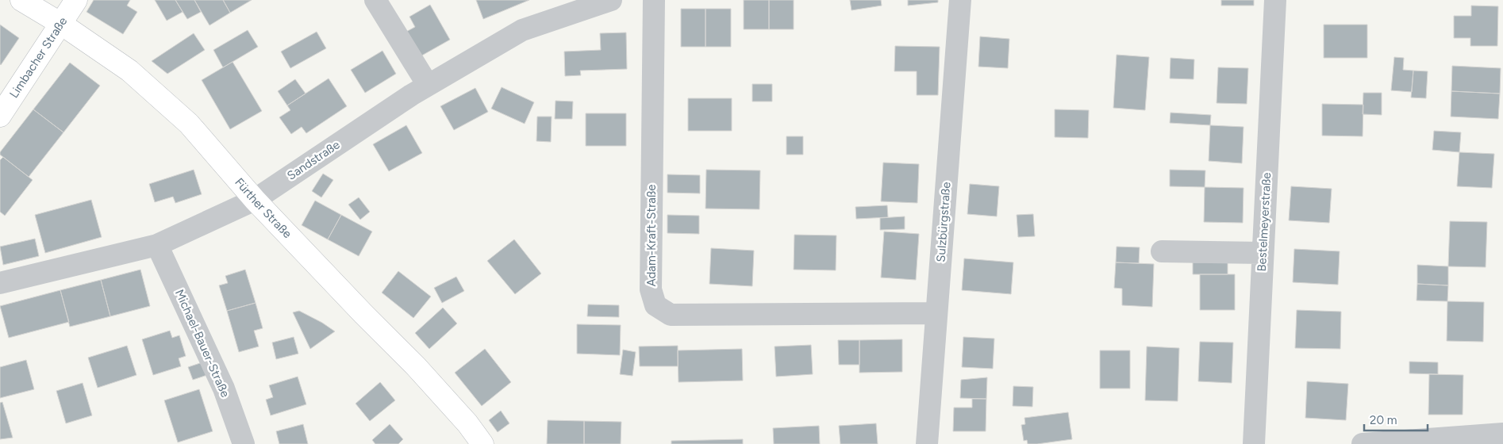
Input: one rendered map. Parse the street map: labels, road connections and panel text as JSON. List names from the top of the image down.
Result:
{
  "streets": {
    "main road": ["Limbacher Straße", "Fürther Straße"],
    "street": [
      "Sandstraße",
      "Sulzbürgstraße",
      "Bestelmeyerstraße",
      "Adam-Kraft-Straße",
      "Michael-Bauer-Straße"
    ]
  },
  "crossings": [
    ["Limbacher Straße", "Fürther Straße"],
    ["Sandstraße", "Fürther Straße"],
    ["Sandstraße", "Michael-Bauer-Straße"],
    ["Sulzbürgstraße", "Adam-Kraft-Straße"]
  ],
  "scale_bar": "20 m"
}
